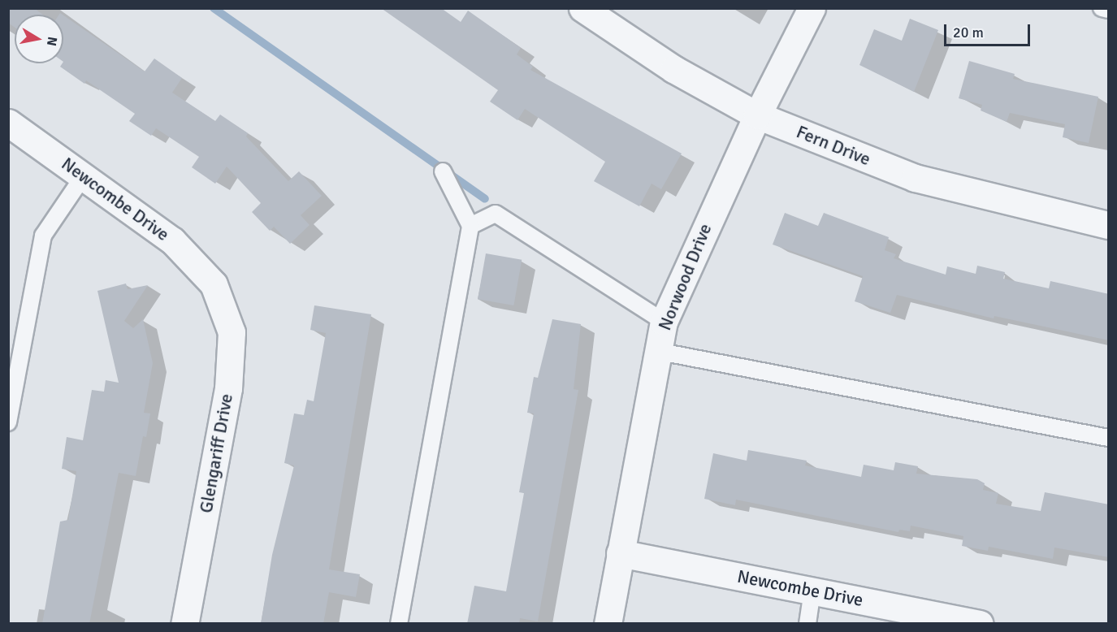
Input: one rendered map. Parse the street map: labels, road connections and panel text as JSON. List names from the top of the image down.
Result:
{
  "streets": {
    "street": [
      "Fern Drive",
      "Newcombe Drive",
      "Norwood Drive",
      "Glengariff Drive"
    ]
  },
  "crossings": [
    ["Fern Drive", "Norwood Drive"],
    ["Newcombe Drive", "Norwood Drive"],
    ["Newcombe Drive", "Glengariff Drive"]
  ],
  "scale_bar": "20 m",
  "north": "right"
}
